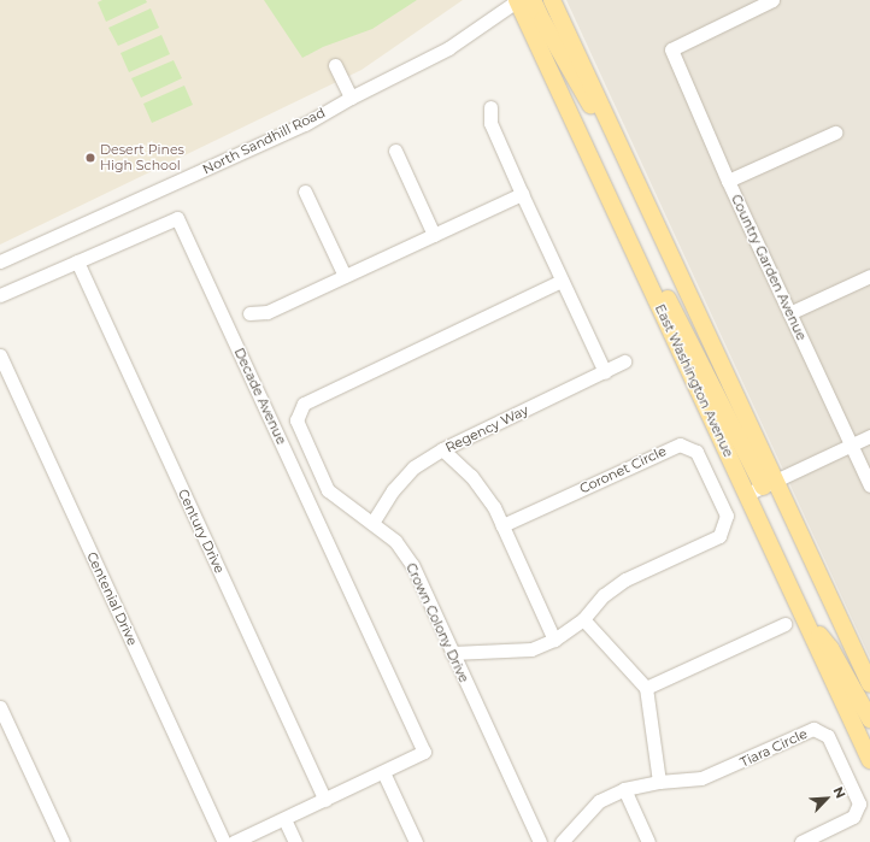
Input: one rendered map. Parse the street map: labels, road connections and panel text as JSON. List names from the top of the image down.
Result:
{
  "streets": {
    "main road": ["East Washington Avenue"],
    "street": [
      "North Sandhill Road",
      "Country Garden Avenue",
      "Decade Avenue",
      "Regency Way",
      "Coronet Circle",
      "Century Drive",
      "Centenial Drive",
      "Crown Colony Drive",
      "Tiara Circle"
    ]
  },
  "crossings": [
    ["North Sandhill Road", "East Washington Avenue"],
    ["Decade Avenue", "Century Drive"],
    ["Regency Way", "Crown Colony Drive"]
  ],
  "places": ["Desert Pines High School"],
  "north": "top right"
}
